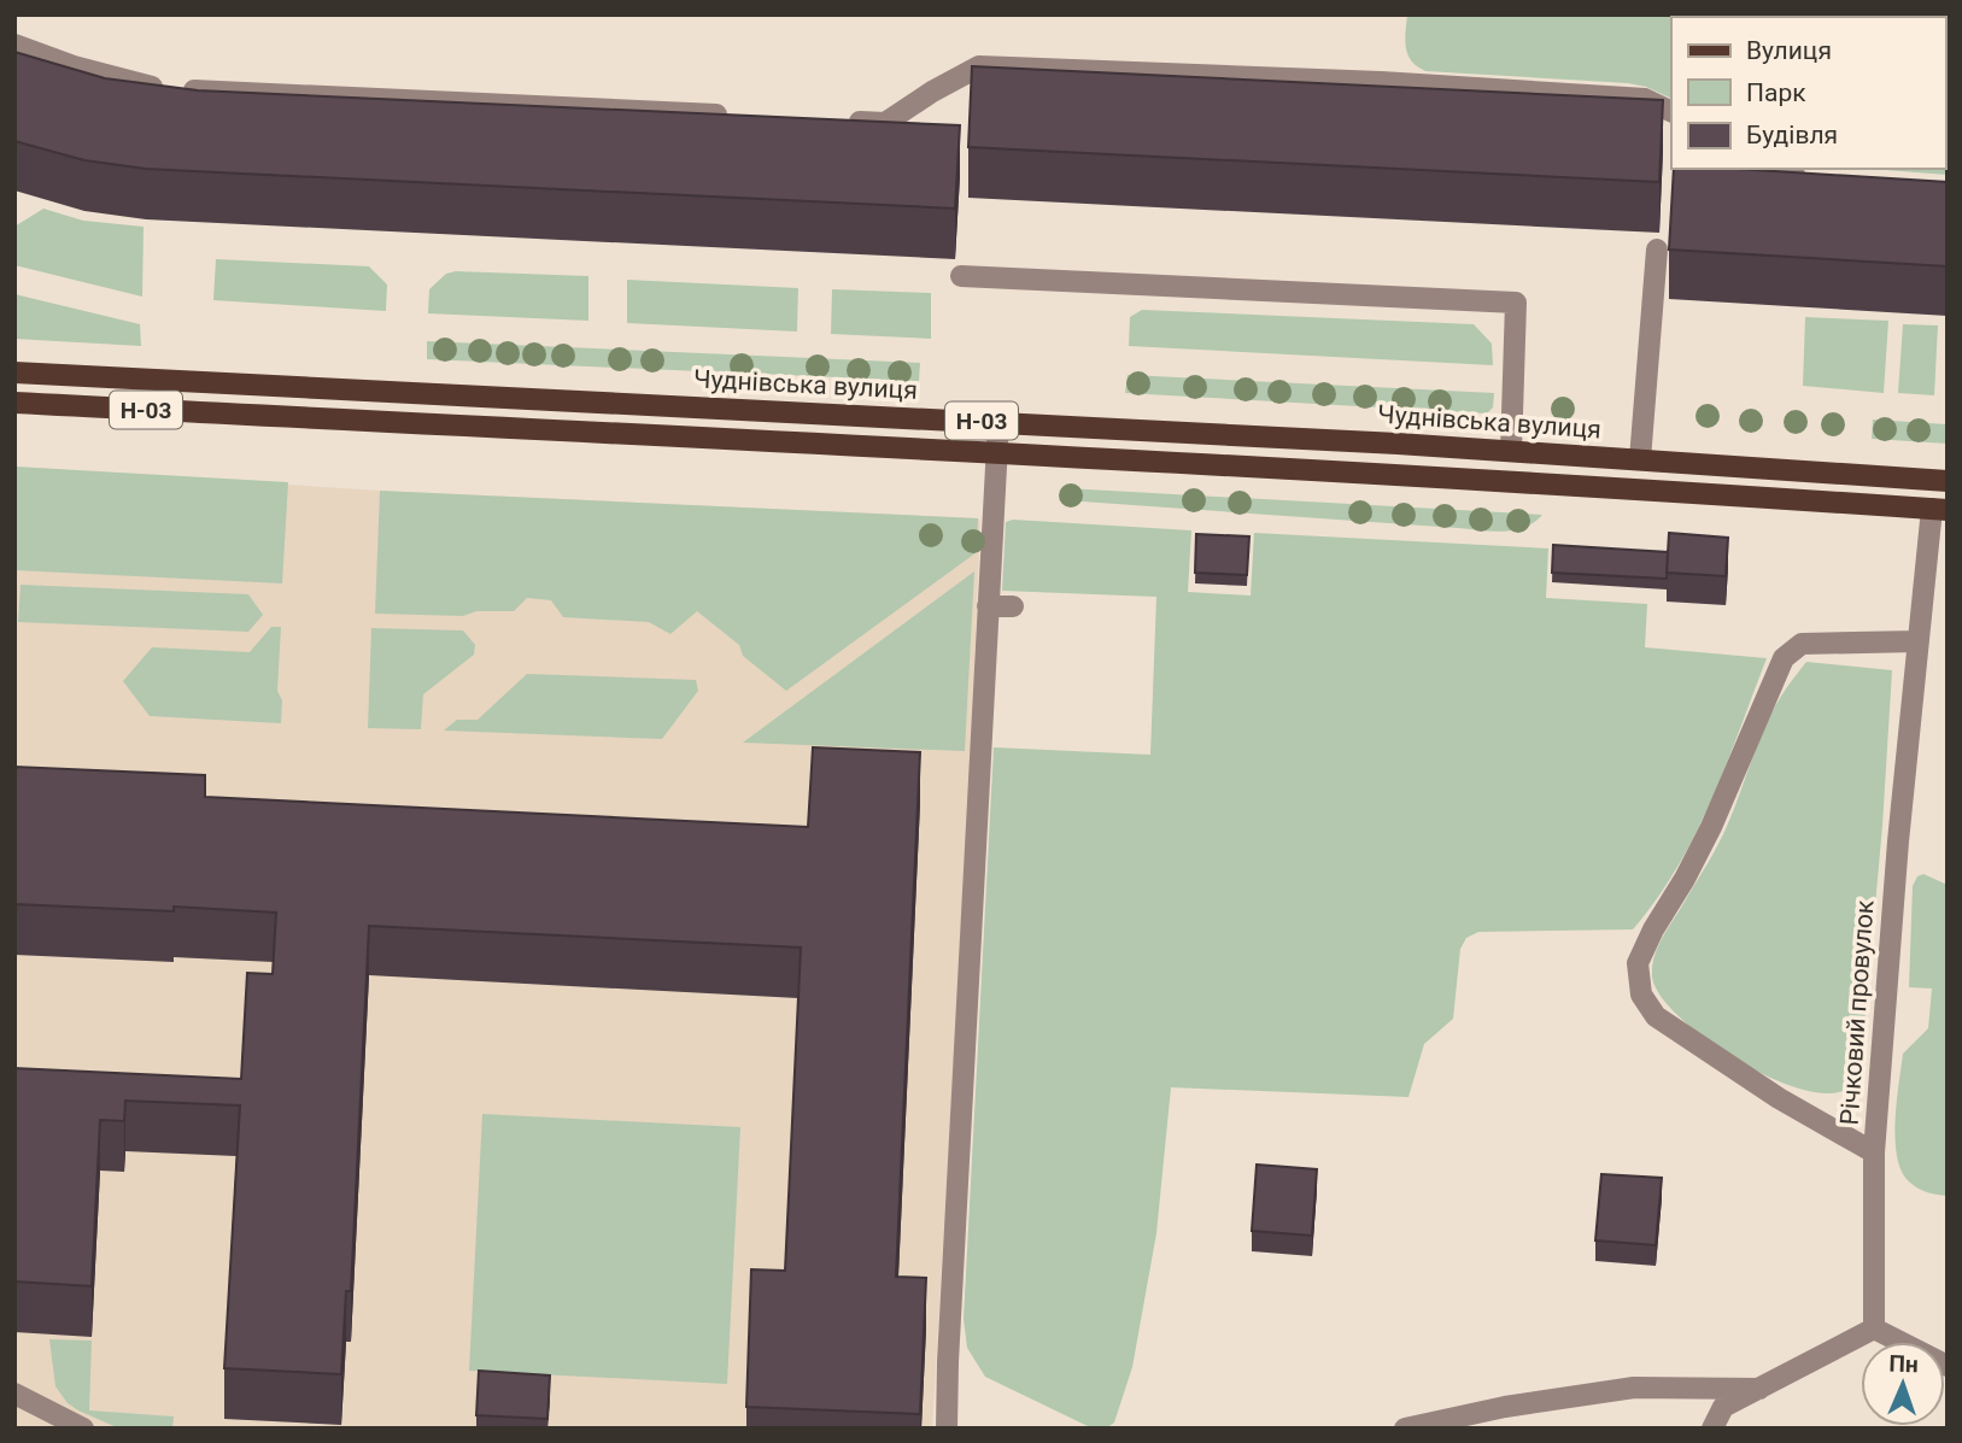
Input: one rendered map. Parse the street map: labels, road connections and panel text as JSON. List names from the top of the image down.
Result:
{
  "streets": {
    "main road": ["Чуднівська вулиця", "Н-03"],
    "street": ["Річковий провулок"]
  },
  "crossings": [
    ["Н-03", "Річковий провулок"]
  ],
  "legend": ["Вулиця", "Парк", "Будівля"],
  "north": "top"
}
